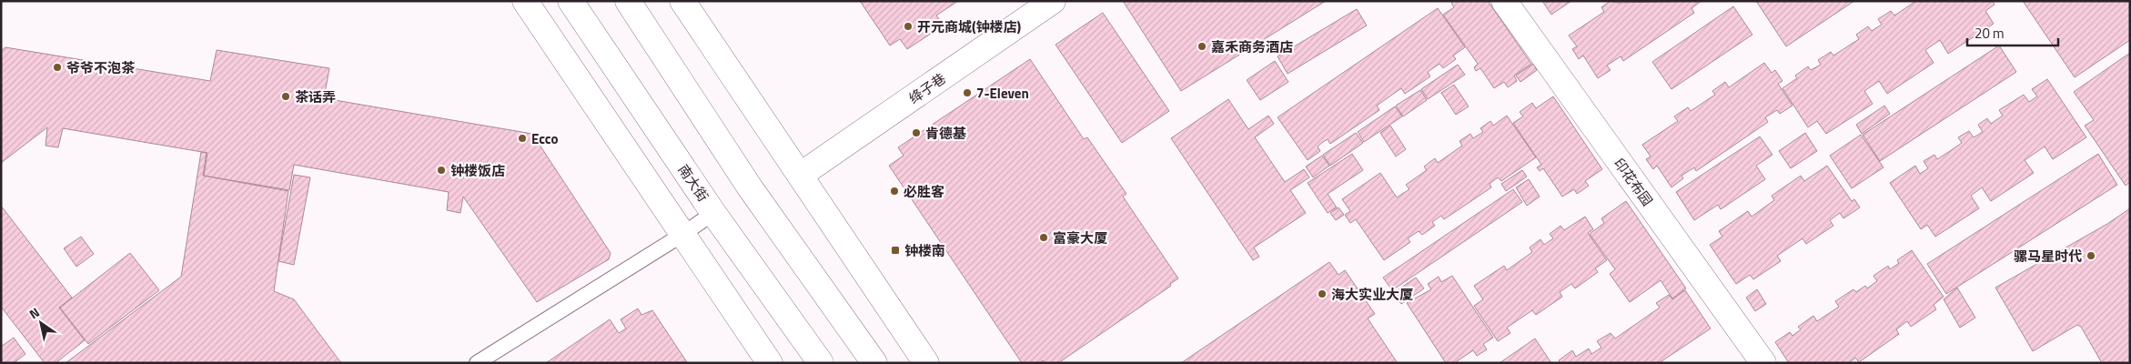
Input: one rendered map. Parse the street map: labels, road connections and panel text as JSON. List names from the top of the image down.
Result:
{
  "streets": {
    "street": ["绛子巷", "印花布园", "南大街"]
  },
  "places": {
    "other": [
      "开元商城(钟楼店)",
      "嘉禾商务酒店",
      "爷爷不泡茶",
      "7-Eleven",
      "茶话弄",
      "肯德基",
      "Ecco",
      "钟楼饭店",
      "必胜客",
      "富豪大厦",
      "骡马星时代",
      "海大实业大厦"
    ],
    "transit": ["钟楼南"]
  },
  "scale_bar": "20 m",
  "north": "top left"
}
